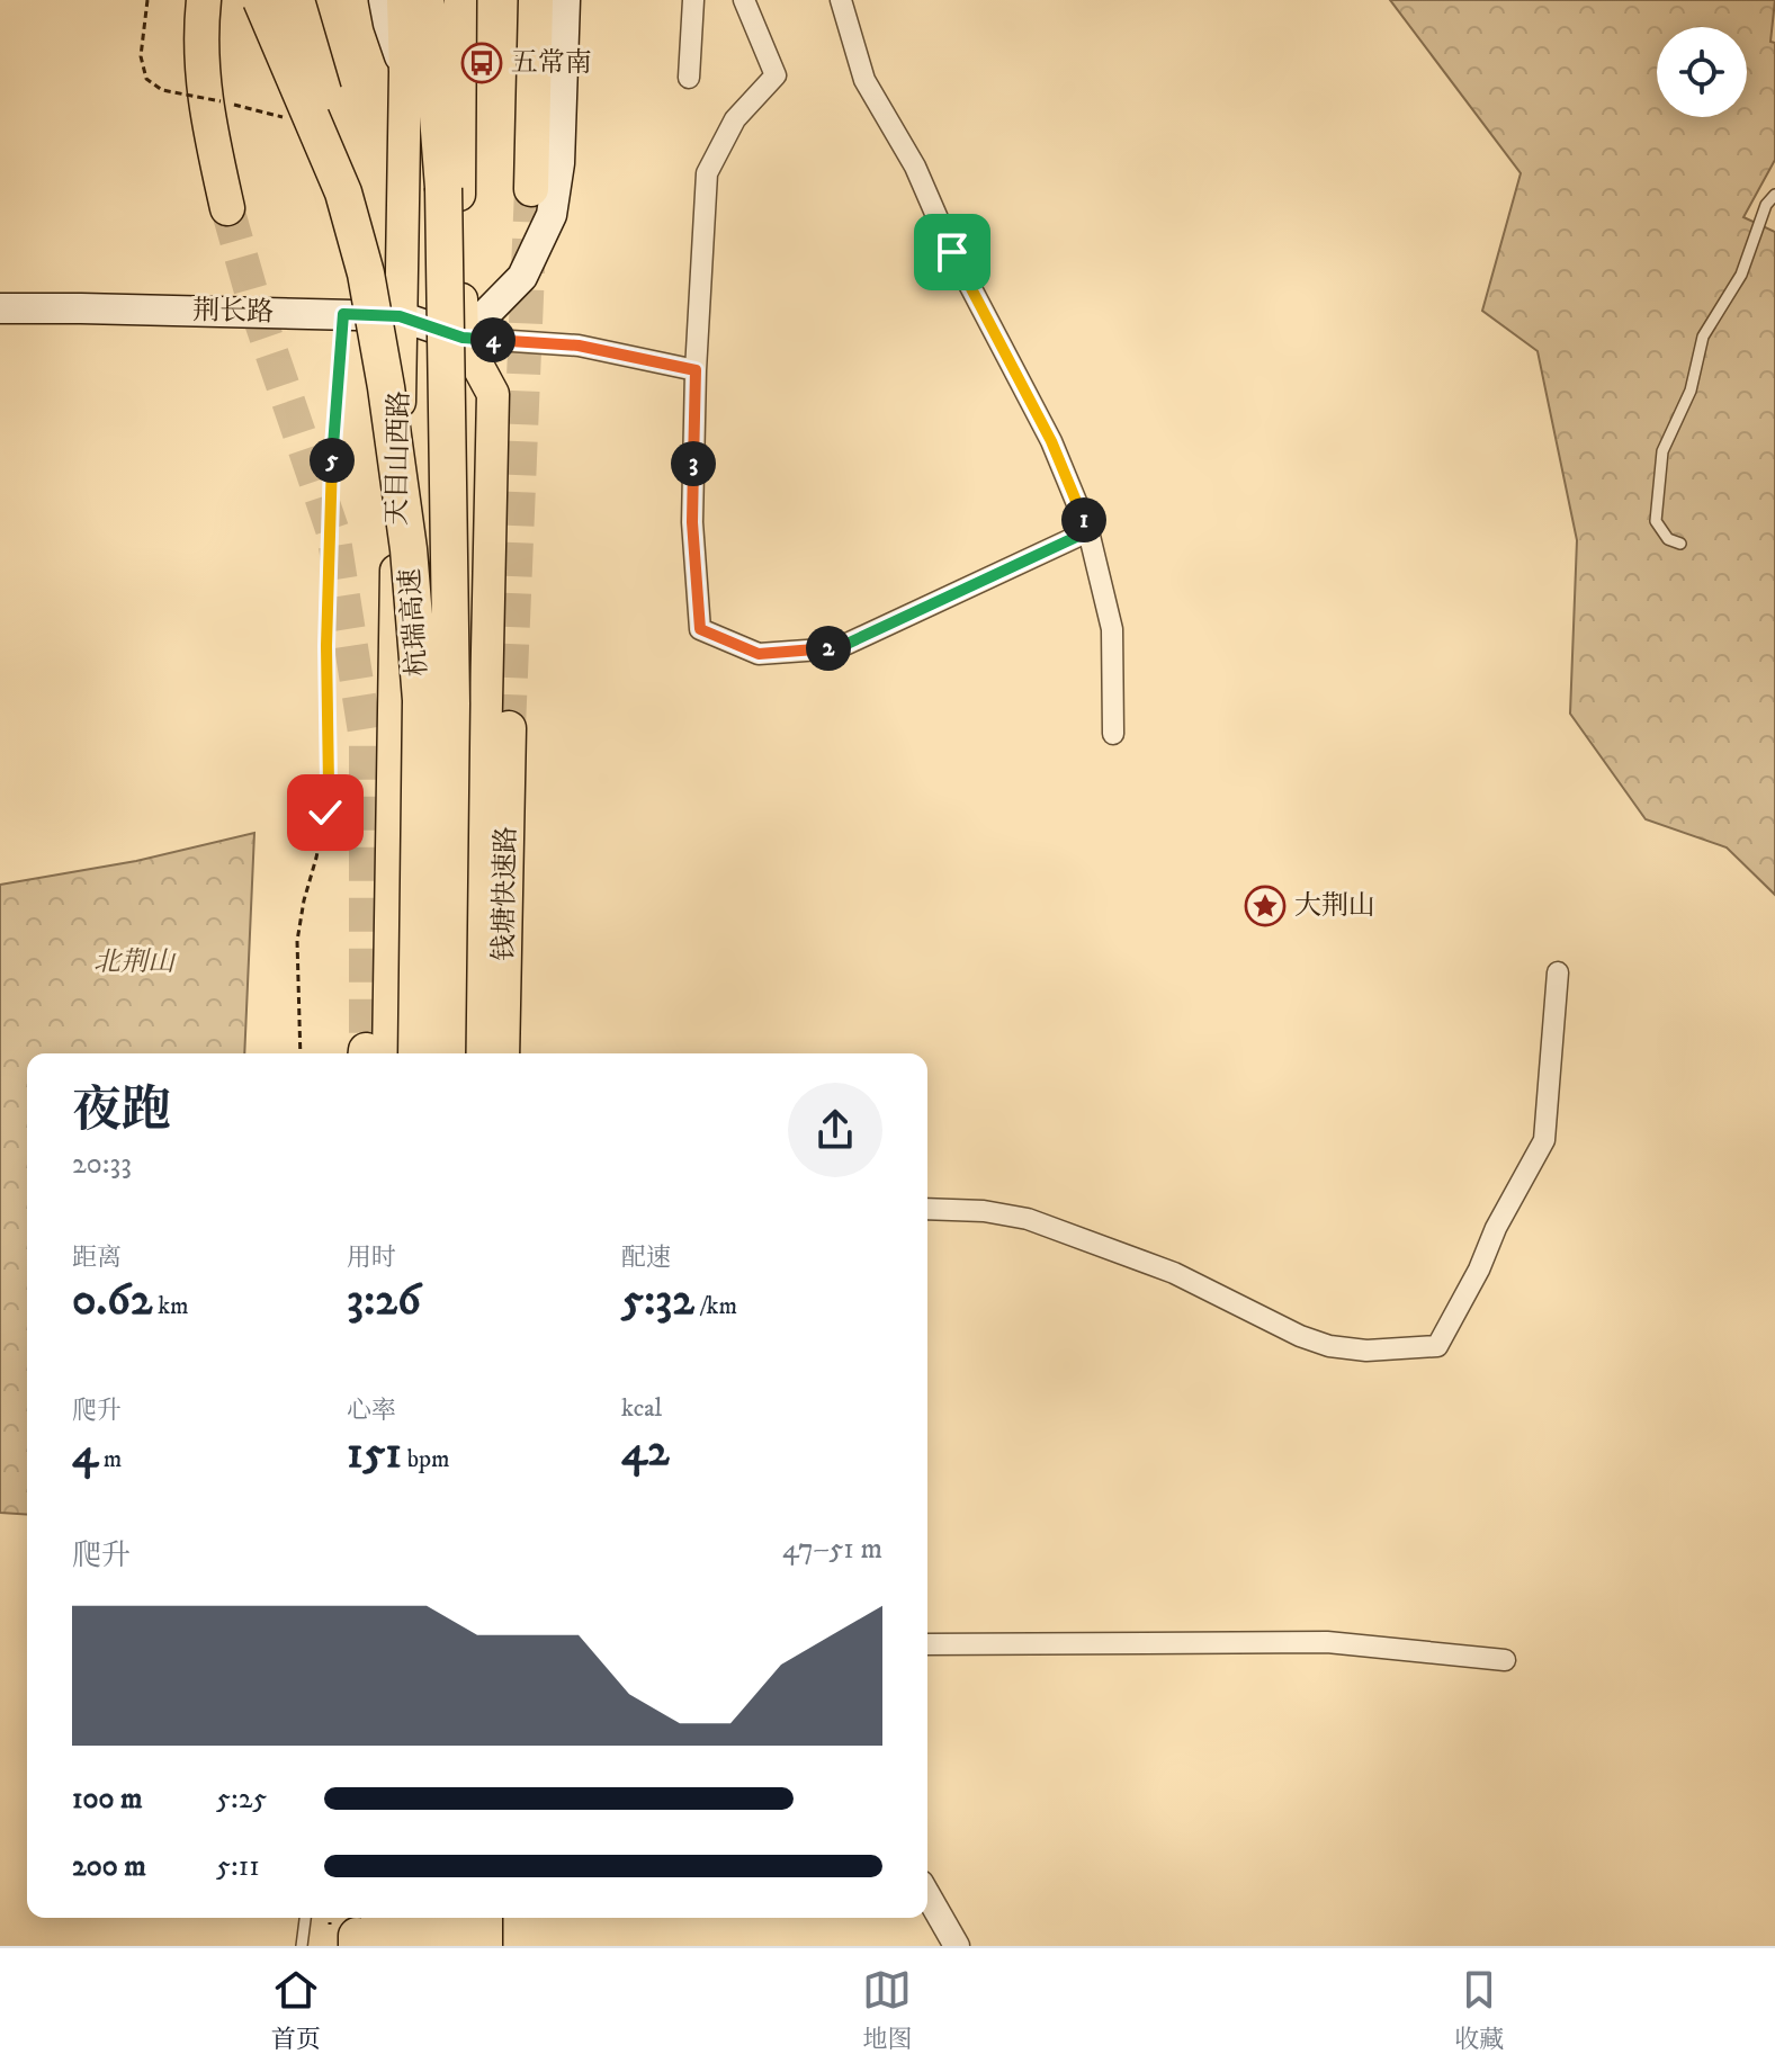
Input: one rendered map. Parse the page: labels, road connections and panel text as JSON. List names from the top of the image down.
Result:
{
  "streets": {
    "highway": ["杭瑞高速", "钱塘快速路"],
    "main road": ["荆长路", "天目山西路"]
  },
  "crossings": [
    ["荆长路", "天目山西路"]
  ],
  "parks": ["北荆山"],
  "places": {
    "bus stop": ["五常南"],
    "place": ["大荆山"]
  },
  "page": {
    "pins": [
      "4",
      "5",
      "3",
      "1",
      "2"
    ],
    "heading": ["夜跑", "20:33"],
    "stats": [
      ["距离", "0.62 km"],
      ["用时", "3:26"],
      ["配速", "5:32 /km"],
      ["爬升", "4 m"],
      ["心率", "151 bpm"],
      ["kcal", "42"]
    ],
    "chart": ["爬升", "47–51 m"],
    "list": [
      {
        "name": "100 m",
        "note": "5:25"
      },
      {
        "name": "200 m",
        "note": "5:11"
      }
    ],
    "tabs": ["首页", "地图", "收藏"]
  }
}
